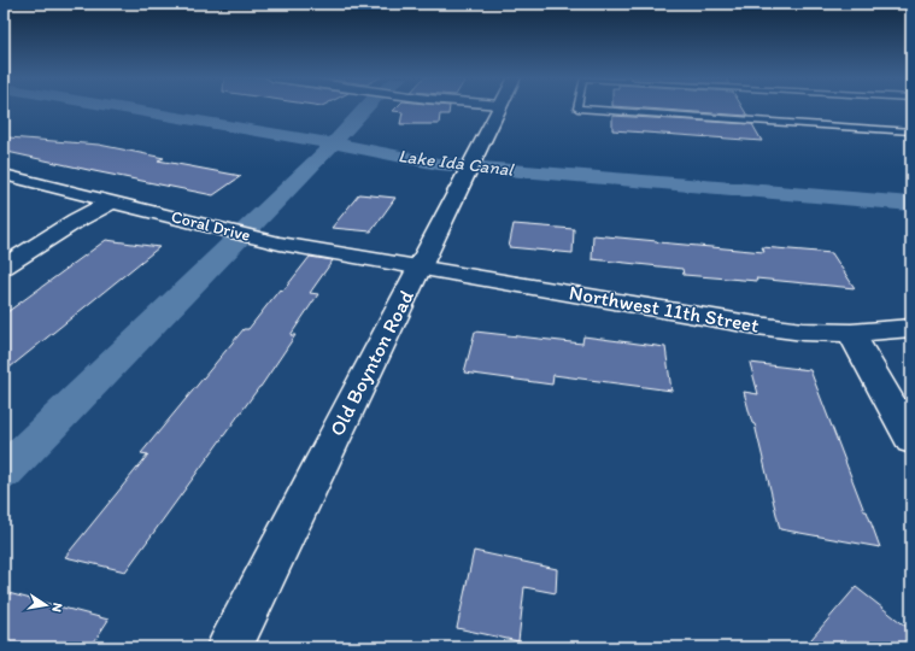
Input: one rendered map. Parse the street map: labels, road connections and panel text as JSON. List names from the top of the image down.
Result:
{
  "streets": {
    "street": ["Coral Drive", "Northwest 11th Street", "Old Boynton Road"]
  },
  "crossings": [
    ["Coral Drive", "Northwest 11th Street"],
    ["Coral Drive", "Old Boynton Road"],
    ["Northwest 11th Street", "Old Boynton Road"]
  ],
  "water": ["Lake Ida Canal"],
  "north": "right"
}
